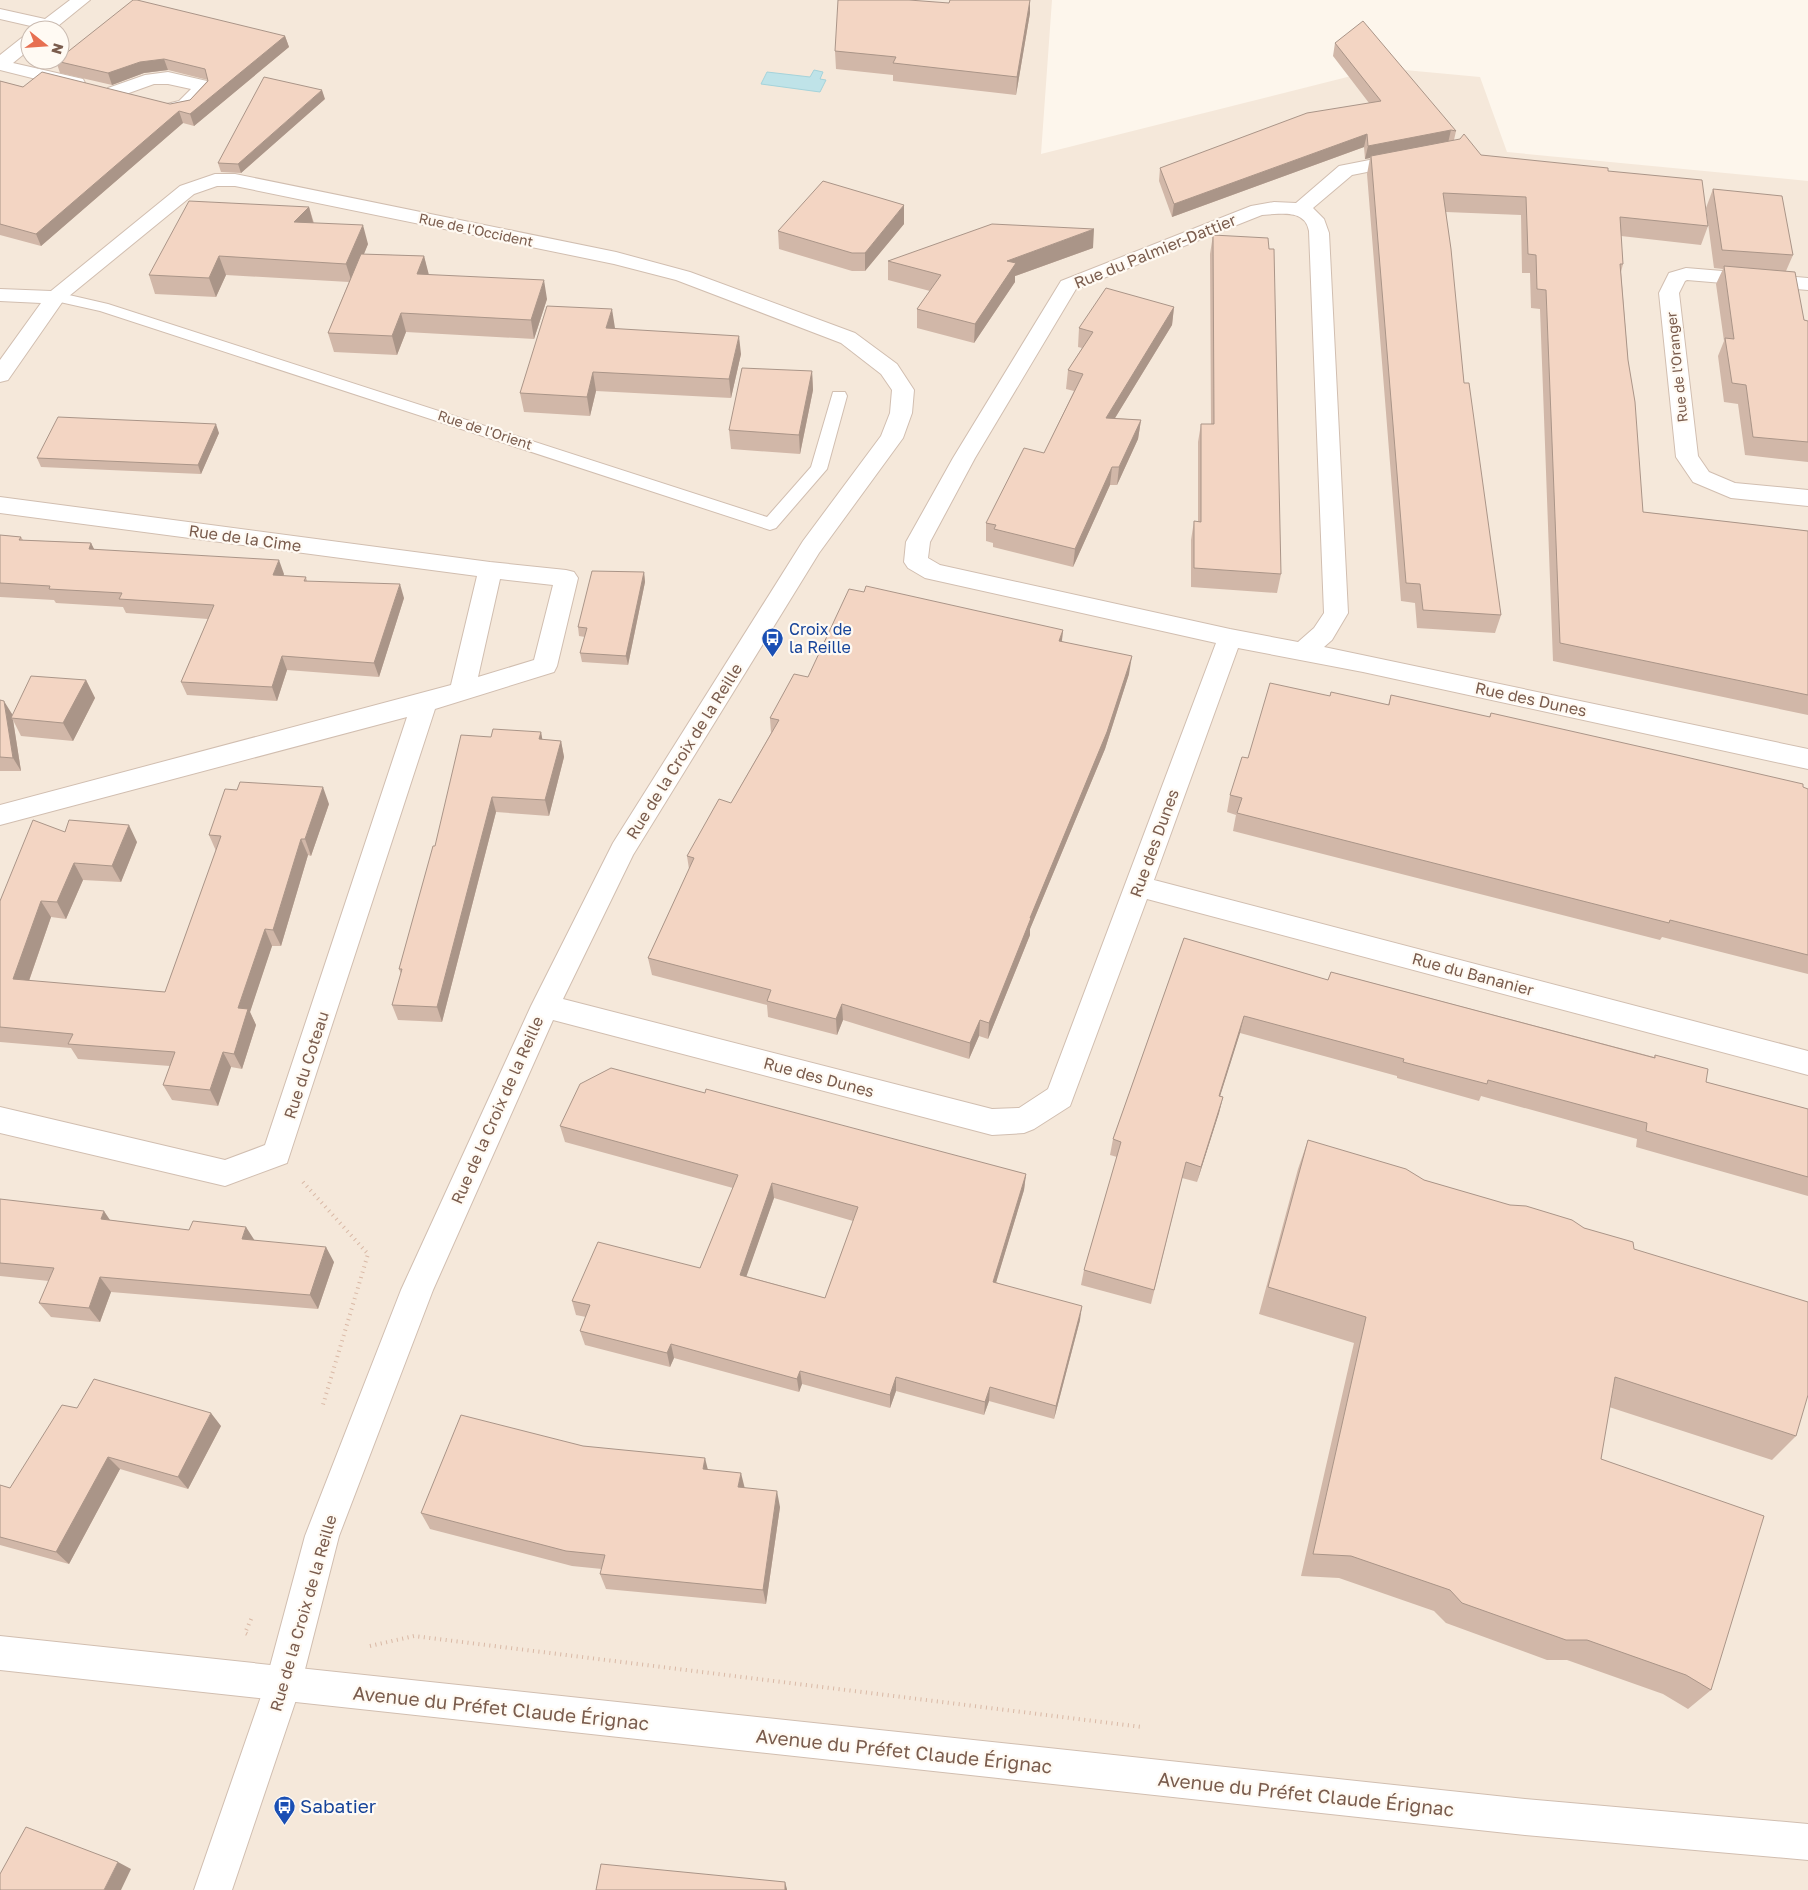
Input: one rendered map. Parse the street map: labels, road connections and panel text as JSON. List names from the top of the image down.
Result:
{
  "streets": {
    "street": [
      "Rue de l'Occident",
      "Rue du Palmier-Dattier",
      "Rue de l'Oranger",
      "Rue de la Cime",
      "Rue des Dunes",
      "Rue de la Croix de la Reille",
      "Rue du Bananier",
      "Rue du Coteau",
      "Avenue du Préfet Claude Érignac"
    ],
    "lane": ["Rue de l'Orient"]
  },
  "crossings": [
    ["Rue de l'Occident", "Rue de l'Orient"],
    ["Rue de l'Occident", "Rue de la Croix de la Reille"],
    ["Rue du Palmier-Dattier", "Rue des Dunes"],
    ["Rue des Dunes", "Rue de la Croix de la Reille"],
    ["Rue des Dunes", "Rue du Bananier"],
    ["Rue de la Croix de la Reille", "Avenue du Préfet Claude Érignac"]
  ],
  "places": {
    "bus stop": ["Croix de la Reille", "Sabatier"]
  },
  "north": "right"
}
